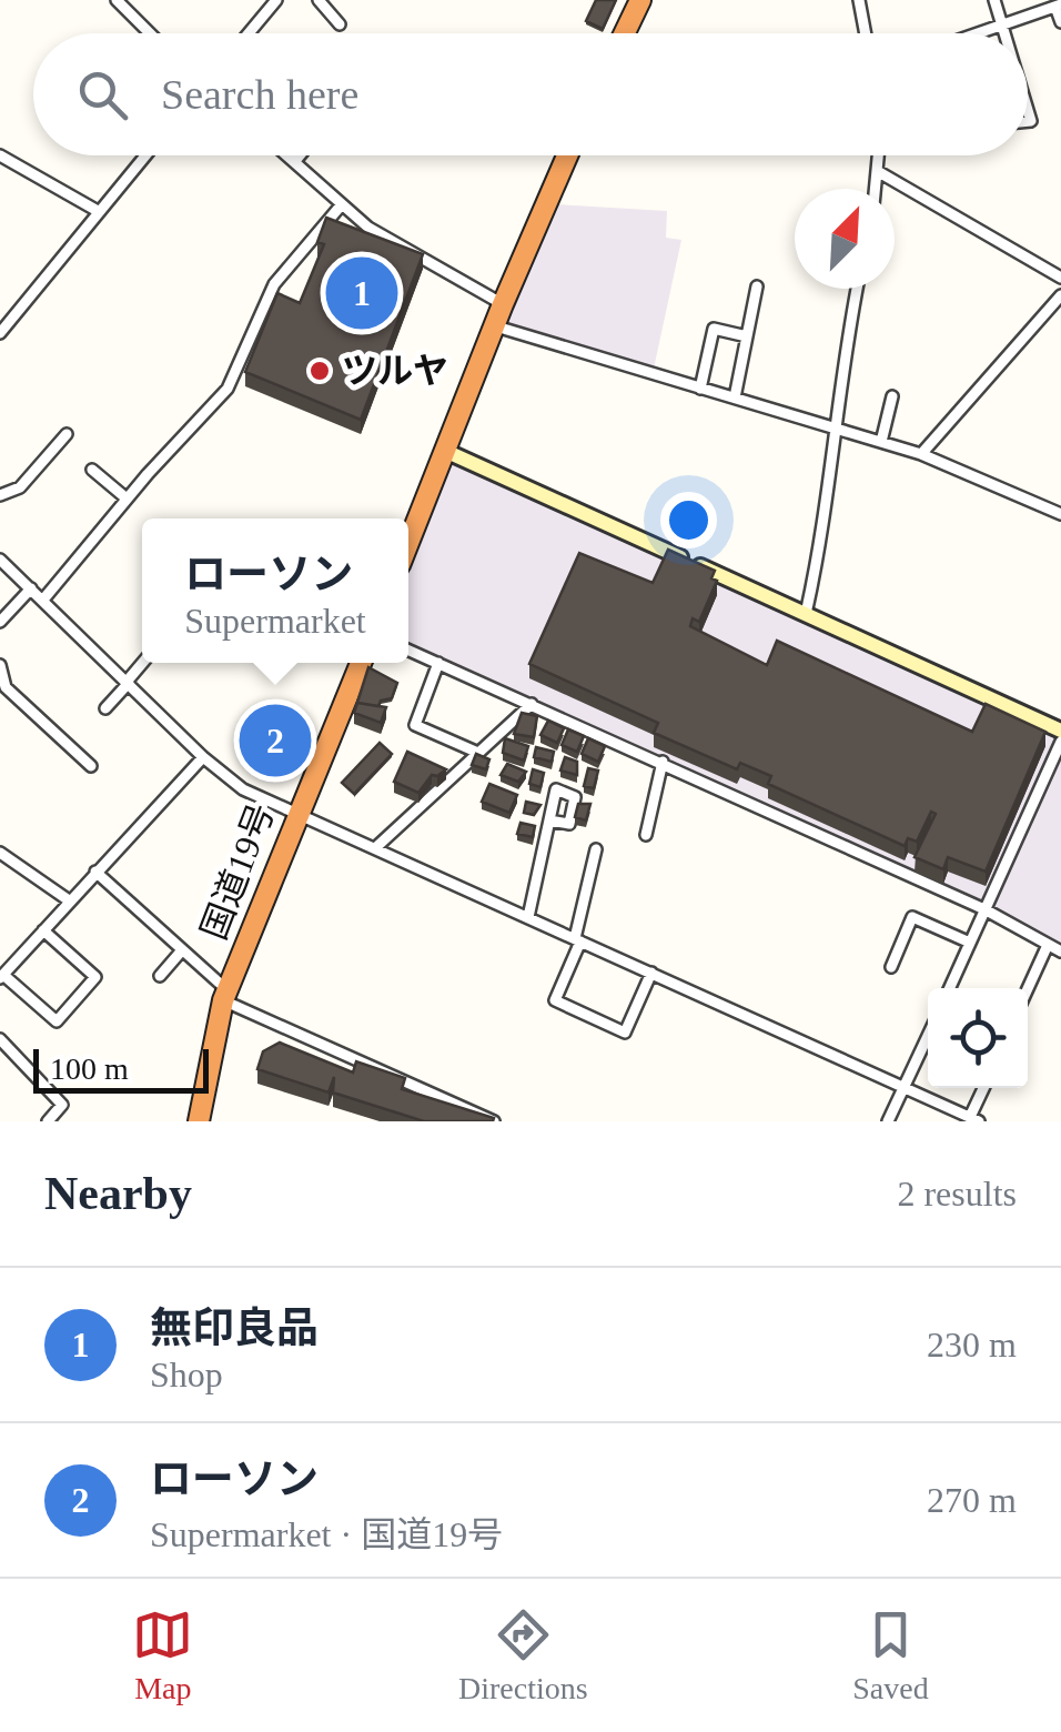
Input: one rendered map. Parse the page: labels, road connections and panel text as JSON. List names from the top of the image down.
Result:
{
  "streets": {
    "highway": ["国道19号"]
  },
  "places": ["ツルヤ"],
  "scale_bar": "100 m",
  "north": "top right",
  "page": {
    "search": "Search here",
    "pins": ["1", "2"],
    "popup": ["ローソン", "Supermarket"],
    "scale": "100 m",
    "heading": ["Nearby", "2 results"],
    "list": [
      {
        "mark": "1",
        "name": "無印良品",
        "note": "Shop",
        "value": "230 m"
      },
      {
        "mark": "2",
        "name": "ローソン",
        "note": "Supermarket · 国道19号",
        "value": "270 m"
      }
    ],
    "nav": ["Map", "Directions", "Saved"]
  }
}
